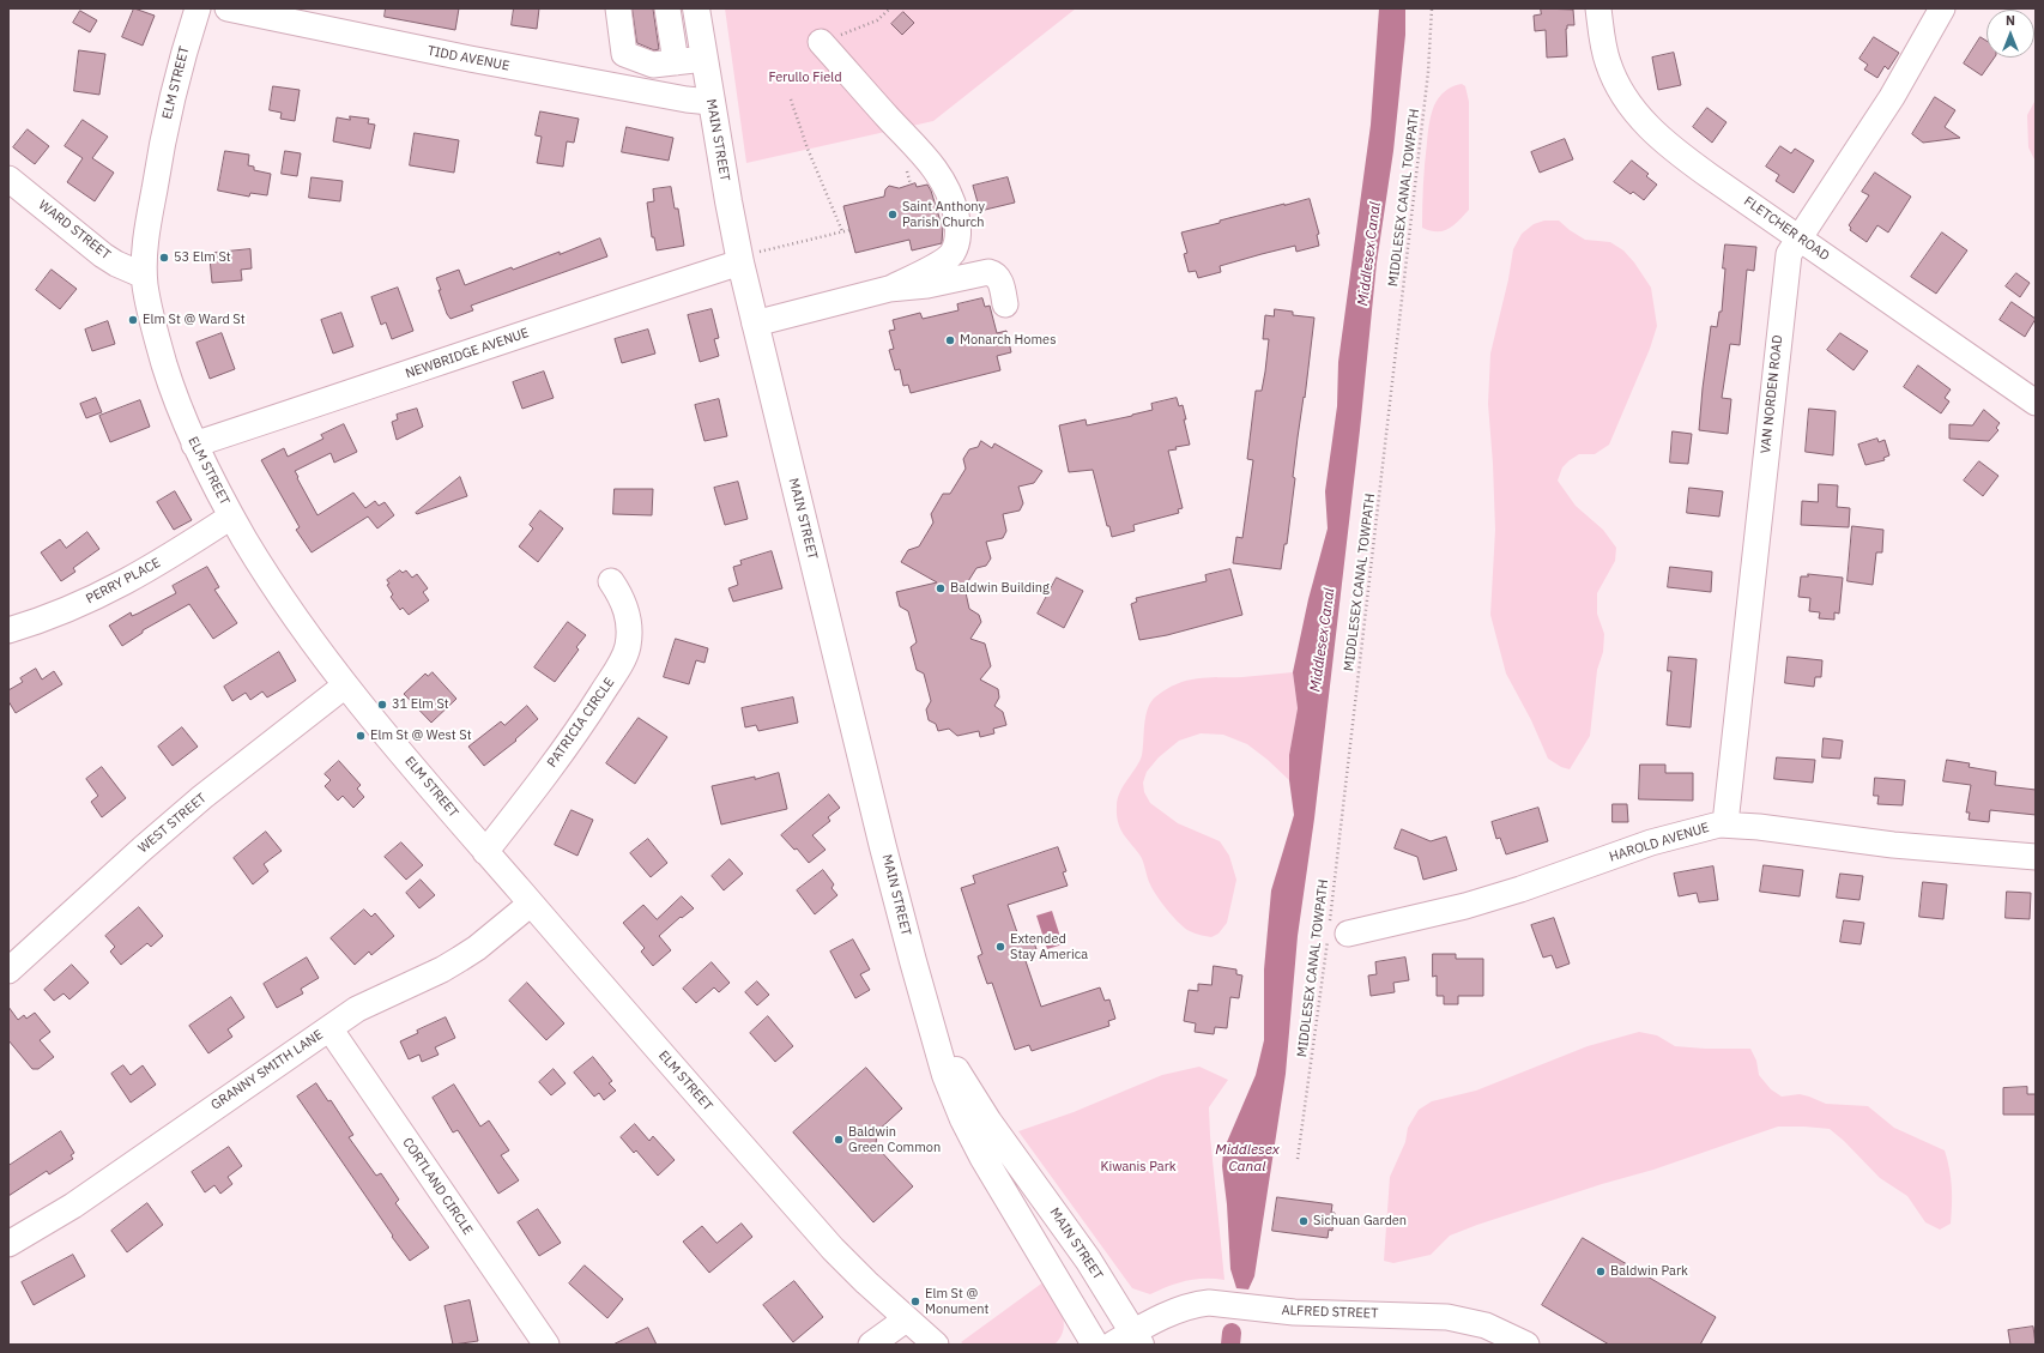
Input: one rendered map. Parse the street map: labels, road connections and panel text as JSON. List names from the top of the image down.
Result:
{
  "streets": {
    "main road": ["MAIN STREET"],
    "street": [
      "TIDD AVENUE",
      "ELM STREET",
      "FLETCHER ROAD",
      "WARD STREET",
      "NEWBRIDGE AVENUE",
      "VAN NORDEN ROAD",
      "PERRY PLACE",
      "PATRICIA CIRCLE",
      "WEST STREET",
      "HAROLD AVENUE",
      "GRANNY SMITH LANE",
      "CORTLAND CIRCLE",
      "ALFRED STREET"
    ],
    "path": ["MIDDLESEX CANAL TOWPATH"]
  },
  "crossings": [
    ["TIDD AVENUE", "MAIN STREET"],
    ["ELM STREET", "WARD STREET"],
    ["ELM STREET", "NEWBRIDGE AVENUE"],
    ["ELM STREET", "PERRY PLACE"],
    ["ELM STREET", "PATRICIA CIRCLE"],
    ["ELM STREET", "WEST STREET"],
    ["ELM STREET", "GRANNY SMITH LANE"],
    ["MAIN STREET", "NEWBRIDGE AVENUE"],
    ["MAIN STREET", "ALFRED STREET"],
    ["MIDDLESEX CANAL TOWPATH", "HAROLD AVENUE"],
    ["FLETCHER ROAD", "VAN NORDEN ROAD"],
    ["VAN NORDEN ROAD", "HAROLD AVENUE"],
    ["GRANNY SMITH LANE", "CORTLAND CIRCLE"]
  ],
  "water": ["Middlesex Canal"],
  "parks": ["Ferullo Field", "Kiwanis Park"],
  "places": [
    "Saint Anthony Parish Church",
    "53 Elm St",
    "Elm St @ Ward St",
    "Monarch Homes",
    "Baldwin Building",
    "31 Elm St",
    "Elm St @ West St",
    "Extended Stay America",
    "Baldwin Green Common",
    "Sichuan Garden",
    "Baldwin Park",
    "Elm St @ Monument"
  ],
  "north": "top"
}
